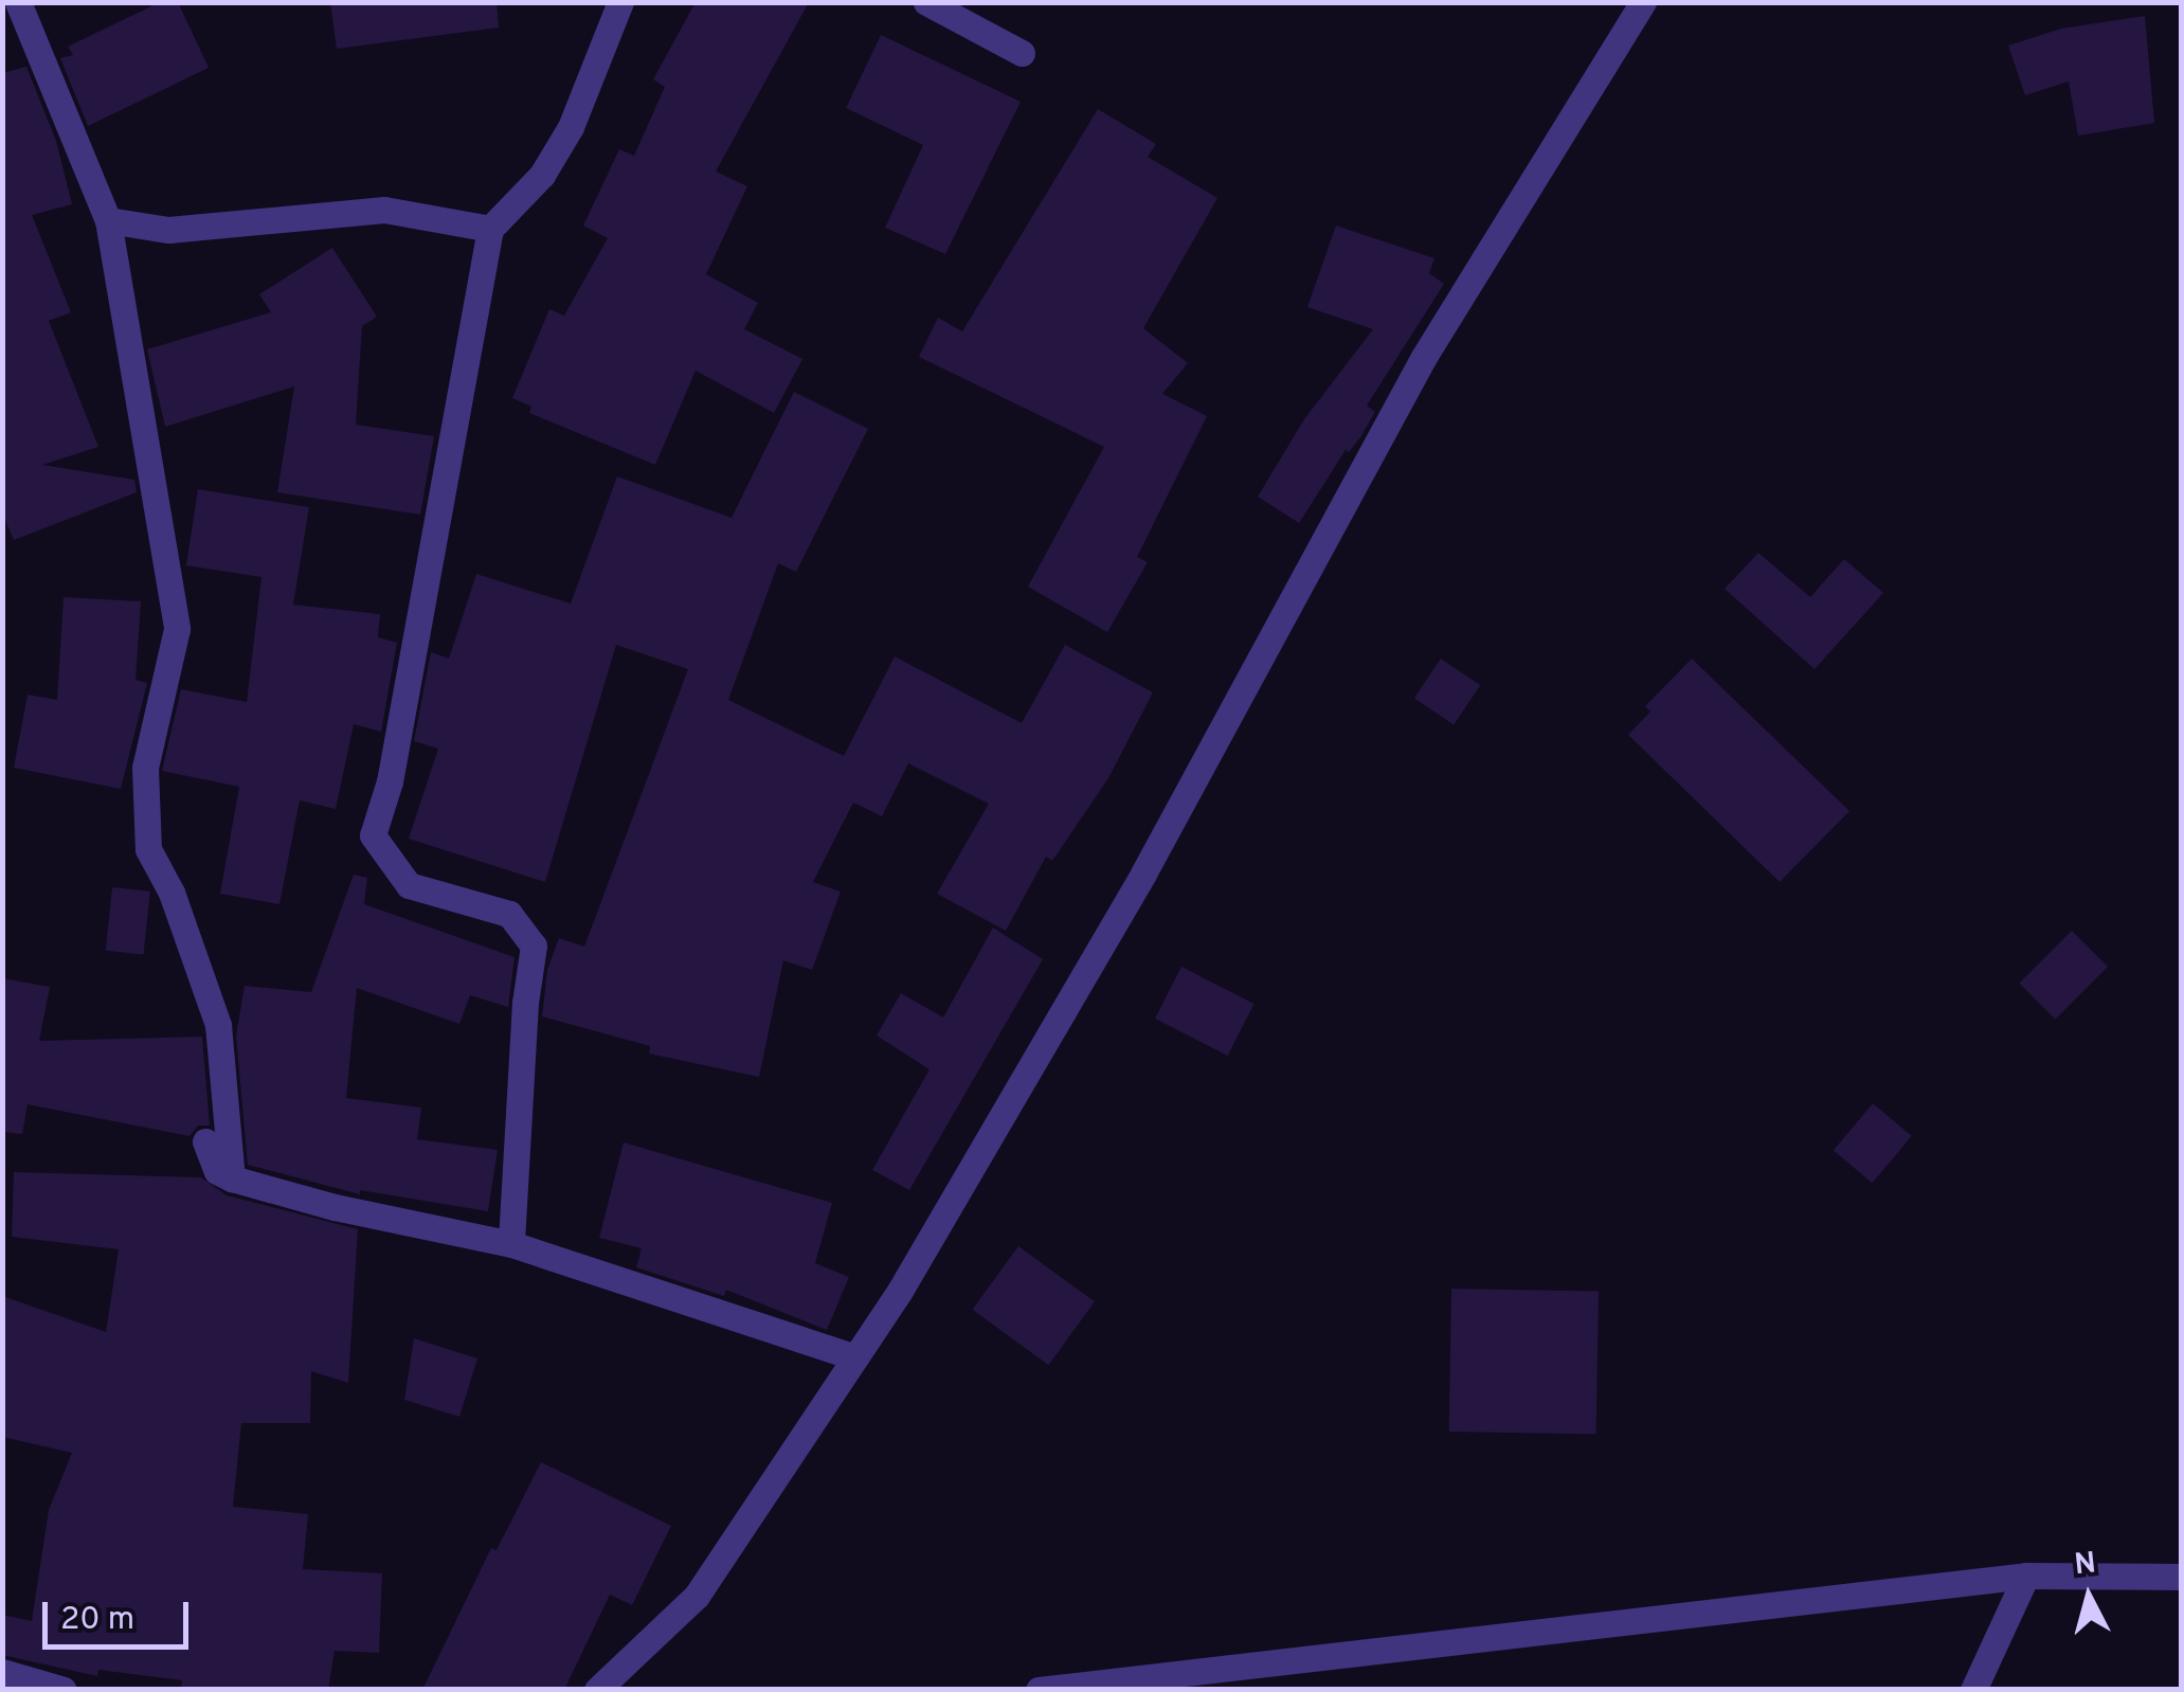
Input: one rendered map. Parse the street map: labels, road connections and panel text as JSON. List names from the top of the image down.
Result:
{
  "scale_bar": "20 m",
  "north": "top"
}
